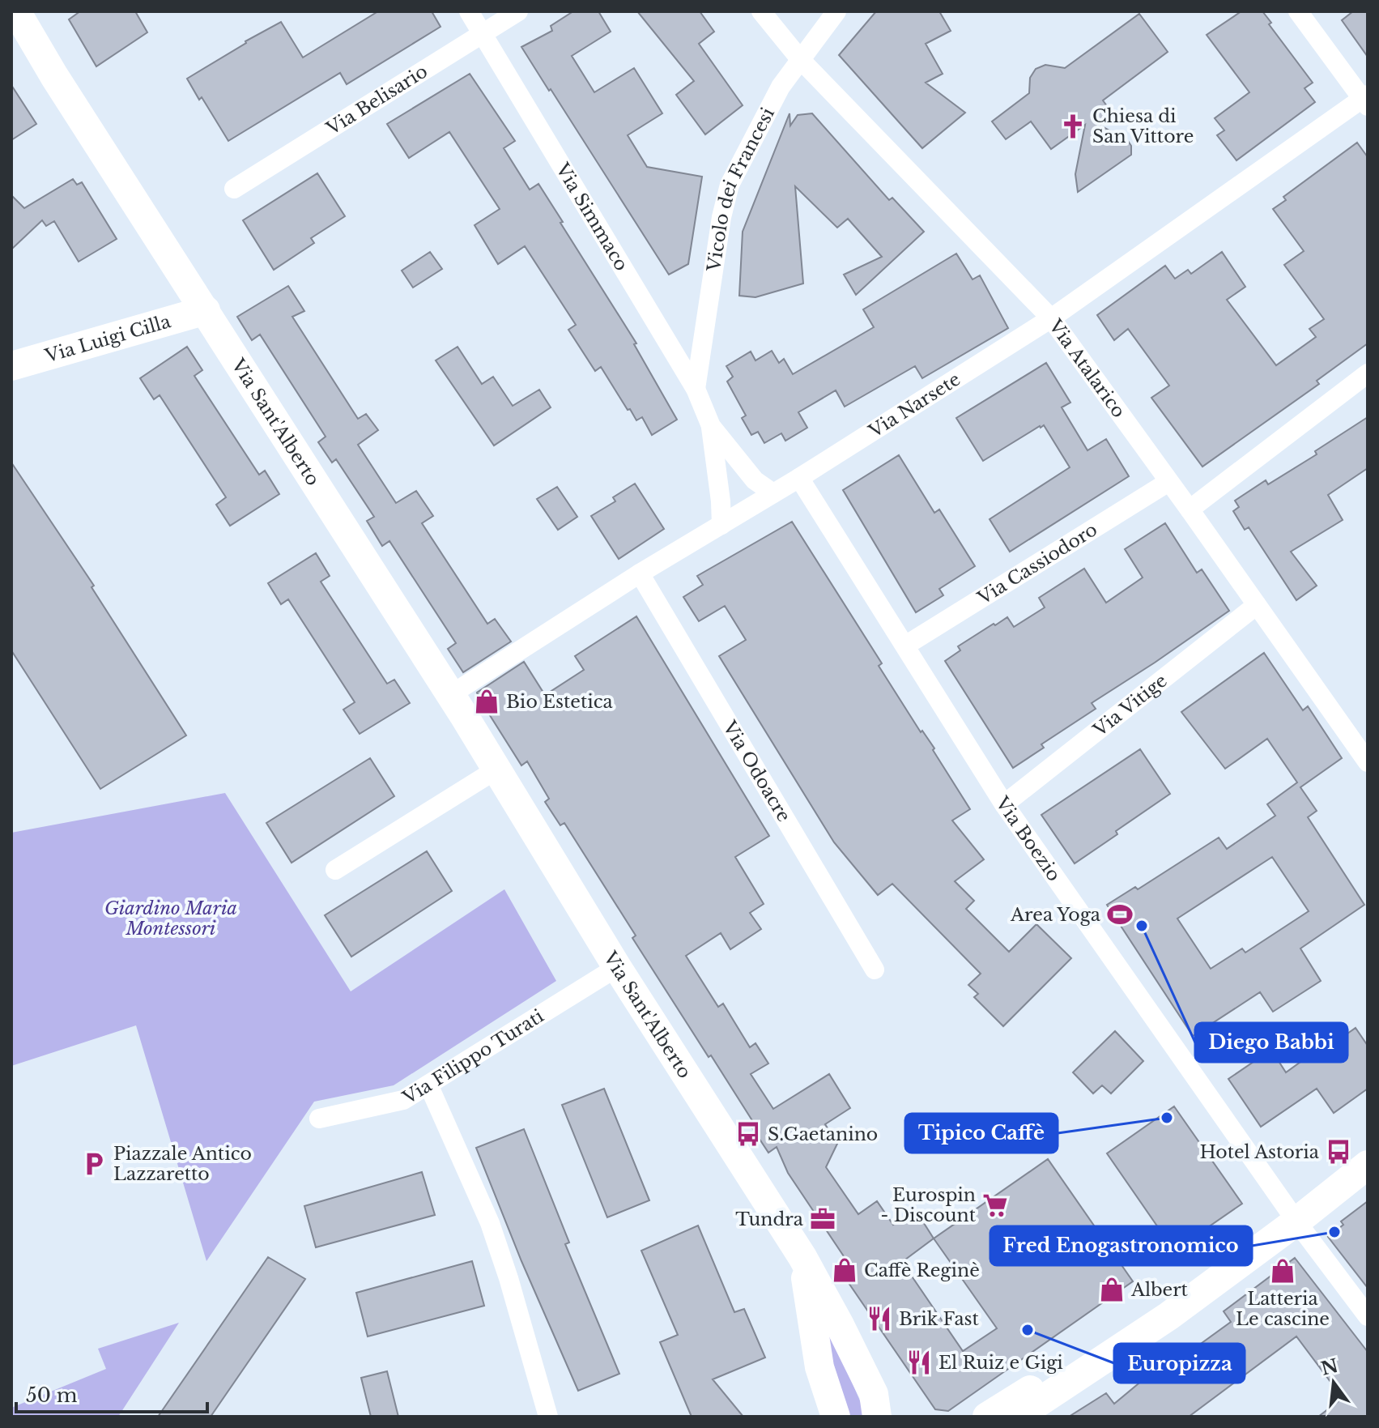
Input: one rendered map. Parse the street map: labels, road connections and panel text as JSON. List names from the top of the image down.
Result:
{
  "streets": {
    "street": [
      "Via Belisario",
      "Vicolo dei Francesi",
      "Via Simmaco",
      "Via Luigi Cilla",
      "Via Atalarico",
      "Via Narsete",
      "Via Sant'Alberto",
      "Via Cassiodoro",
      "Via Vitige",
      "Via Odoacre",
      "Via Boezio",
      "Via Filippo Turati"
    ]
  },
  "crossings": [
    ["Via Belisario", "Via Simmaco"],
    ["Vicolo dei Francesi", "Via Simmaco"],
    ["Vicolo dei Francesi", "Via Atalarico"],
    ["Via Simmaco", "Via Narsete"],
    ["Via Luigi Cilla", "Via Sant'Alberto"],
    ["Via Atalarico", "Via Narsete"],
    ["Via Atalarico", "Via Cassiodoro"],
    ["Via Atalarico", "Via Vitige"],
    ["Via Narsete", "Via Sant'Alberto"],
    ["Via Narsete", "Via Odoacre"],
    ["Via Narsete", "Via Boezio"],
    ["Via Sant'Alberto", "Via Filippo Turati"],
    ["Via Cassiodoro", "Via Boezio"],
    ["Via Vitige", "Via Boezio"]
  ],
  "parks": ["Giardino Maria Montessori"],
  "places": {
    "church": ["Chiesa di San Vittore"],
    "shop": [
      "Bio Estetica",
      "Caffè Reginè",
      "Latteria Le cascine",
      "Albert"
    ],
    "sports": ["Area Yoga"],
    "other": [
      "Diego Babbi",
      "Tipico Caffè",
      "Fred Enogastronomico",
      "Europizza"
    ],
    "bus stop": ["S.Gaetanino", "Hotel Astoria"],
    "parking": ["Piazzale Antico Lazzaretto"],
    "supermarket": ["Eurospin - Discount"],
    "office": ["Tundra"],
    "restaurant": ["Brik Fast", "El Ruiz e Gigi"]
  },
  "scale_bar": "50 m",
  "north": "top"
}
